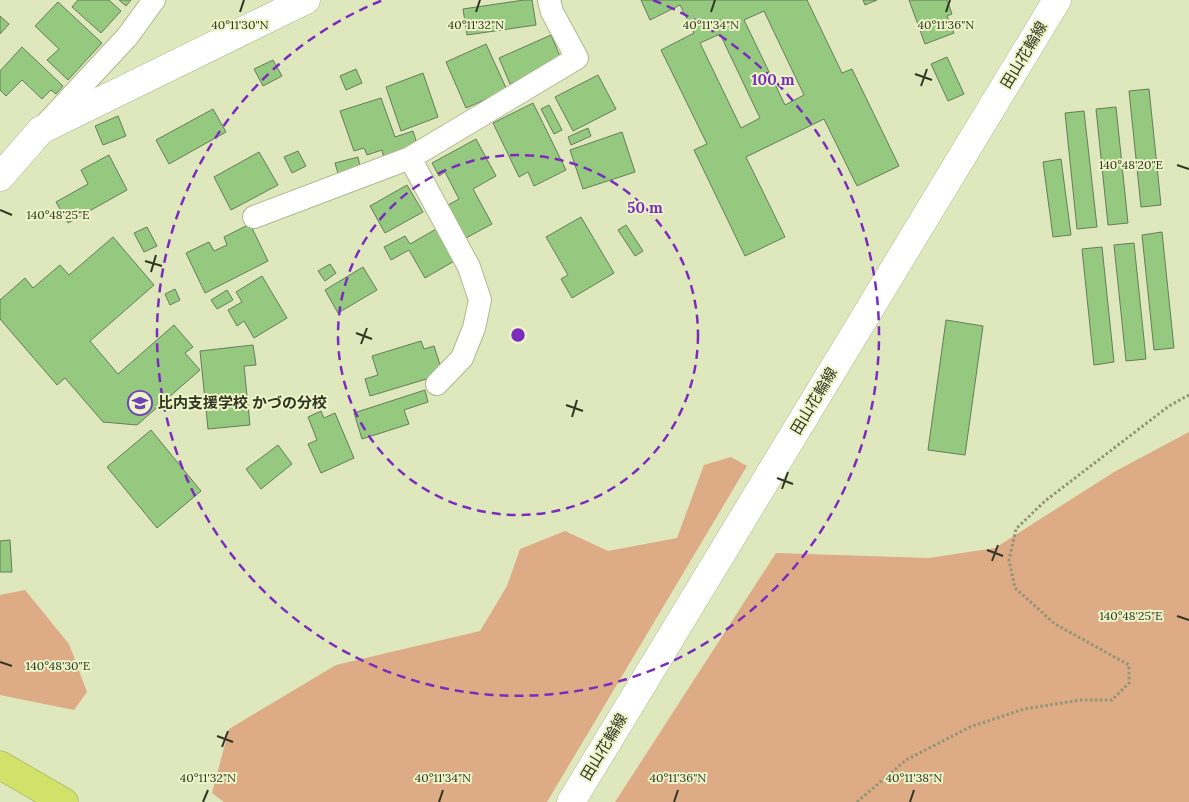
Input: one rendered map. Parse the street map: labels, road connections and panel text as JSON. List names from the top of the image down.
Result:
{
  "streets": {
    "main road": ["田山花輪線"]
  },
  "places": {
    "school or university": ["比内支援学校 かづの分校"]
  },
  "coordinates": [
    "40°11'30\"N",
    "40°11'32\"N",
    "40°11'34\"N",
    "40°11'36\"N",
    "140°48'20\"E",
    "140°48'25\"E",
    "140°48'30\"E",
    "40°11'38\"N"
  ],
  "rings": ["100 m", "50 m"]
}
